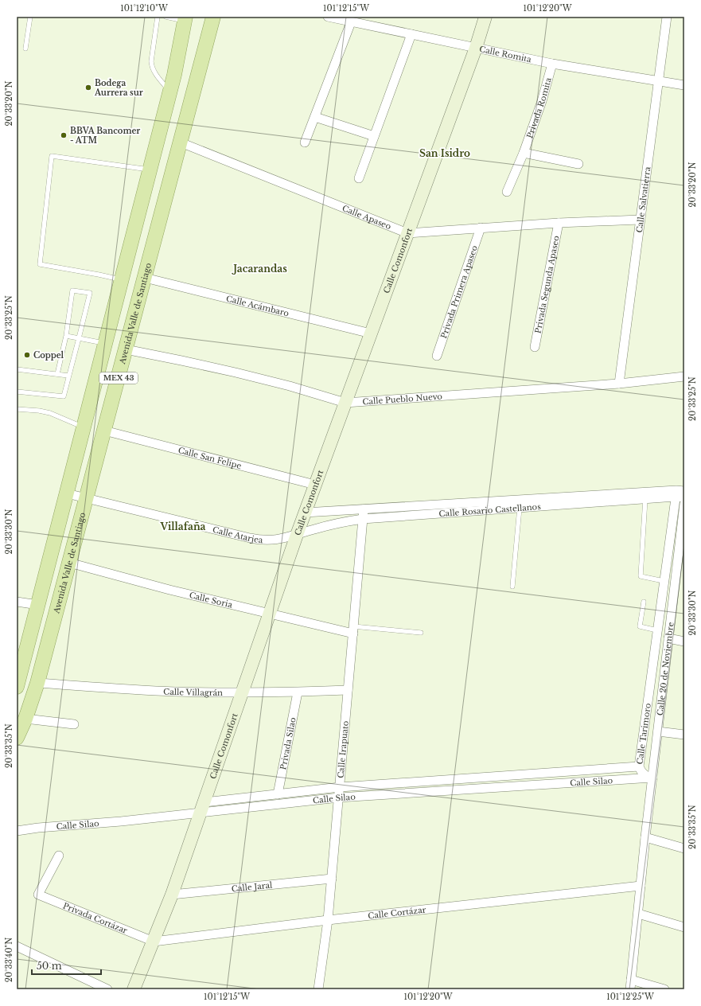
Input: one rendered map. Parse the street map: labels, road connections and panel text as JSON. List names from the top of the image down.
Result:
{
  "streets": {
    "main road": ["Avenida Valle de Santiago", "MEX 43"],
    "street": [
      "Calle Romita",
      "Privada Romita",
      "Calle Salvatierra",
      "Calle Apaseo",
      "Calle Comonfort",
      "Privada Segunda Apaseo",
      "Privada Primera Apaseo",
      "Calle Acámbaro",
      "Calle Pueblo Nuevo",
      "Calle San Felipe",
      "Calle Rosario Castellanos",
      "Calle Atarjea",
      "Calle Soria",
      "Calle 20 de Noviembre",
      "Calle Villagrán",
      "Calle Tarimoro",
      "Privada Silao",
      "Calle Irapuato",
      "Calle Silao",
      "Calle Jaral",
      "Calle Cortázar",
      "Privada Cortázar"
    ]
  },
  "crossings": [
    ["Calle Romita", "Privada Romita"],
    ["Calle Romita", "Calle Salvatierra"],
    ["Calle Romita", "Calle Comonfort"],
    ["Calle Salvatierra", "Calle Apaseo"],
    ["Calle Salvatierra", "Calle Pueblo Nuevo"],
    ["Calle Apaseo", "Calle Comonfort"],
    ["Calle Apaseo", "Privada Segunda Apaseo"],
    ["Calle Apaseo", "Privada Primera Apaseo"],
    ["Calle Apaseo", "Avenida Valle de Santiago"],
    ["Calle Comonfort", "Calle Acámbaro"],
    ["Calle Comonfort", "Calle Pueblo Nuevo"],
    ["Calle Comonfort", "Calle San Felipe"],
    ["Calle Comonfort", "Calle Rosario Castellanos"],
    ["Calle Comonfort", "Calle Atarjea"],
    ["Calle Comonfort", "Calle Soria"],
    ["Calle Comonfort", "Calle Villagrán"],
    ["Calle Comonfort", "Calle Silao"],
    ["Calle Comonfort", "Calle Jaral"],
    ["Calle Comonfort", "Calle Cortázar"],
    ["Calle Comonfort", "Privada Cortázar"],
    ["Calle Acámbaro", "Avenida Valle de Santiago"],
    ["Avenida Valle de Santiago", "Calle Pueblo Nuevo"],
    ["Avenida Valle de Santiago", "Calle San Felipe"],
    ["Avenida Valle de Santiago", "Calle Atarjea"],
    ["Avenida Valle de Santiago", "Calle Soria"],
    ["Avenida Valle de Santiago", "Calle Villagrán"],
    ["MEX 43", "Calle Atarjea"],
    ["Calle Rosario Castellanos", "Calle Atarjea"],
    ["Calle Rosario Castellanos", "Calle Tarimoro"],
    ["Calle Rosario Castellanos", "Calle Irapuato"],
    ["Calle Soria", "Calle Irapuato"],
    ["Calle 20 de Noviembre", "Calle Tarimoro"],
    ["Calle 20 de Noviembre", "Calle Silao"],
    ["Calle Villagrán", "Privada Silao"],
    ["Calle Villagrán", "Calle Irapuato"],
    ["Calle Tarimoro", "Calle Silao"],
    ["Privada Silao", "Calle Silao"],
    ["Calle Irapuato", "Calle Silao"],
    ["Calle Irapuato", "Calle Jaral"],
    ["Calle Irapuato", "Calle Cortázar"],
    ["Calle Cortázar", "Privada Cortázar"]
  ],
  "districts": ["San Isidro", "Jacarandas", "Villafaña"],
  "places": ["Bodega Aurrera sur", "BBVA Bancomer - ATM", "Coppel"],
  "scale_bar": "50 m",
  "coordinates": [
    "101°12'10\"W",
    "101°12'15\"W",
    "101°12'20\"W",
    "20°33'20\"N",
    "20°33'25\"N",
    "20°33'30\"N",
    "20°33'35\"N",
    "20°33'40\"N",
    "101°12'25\"W"
  ]
}
